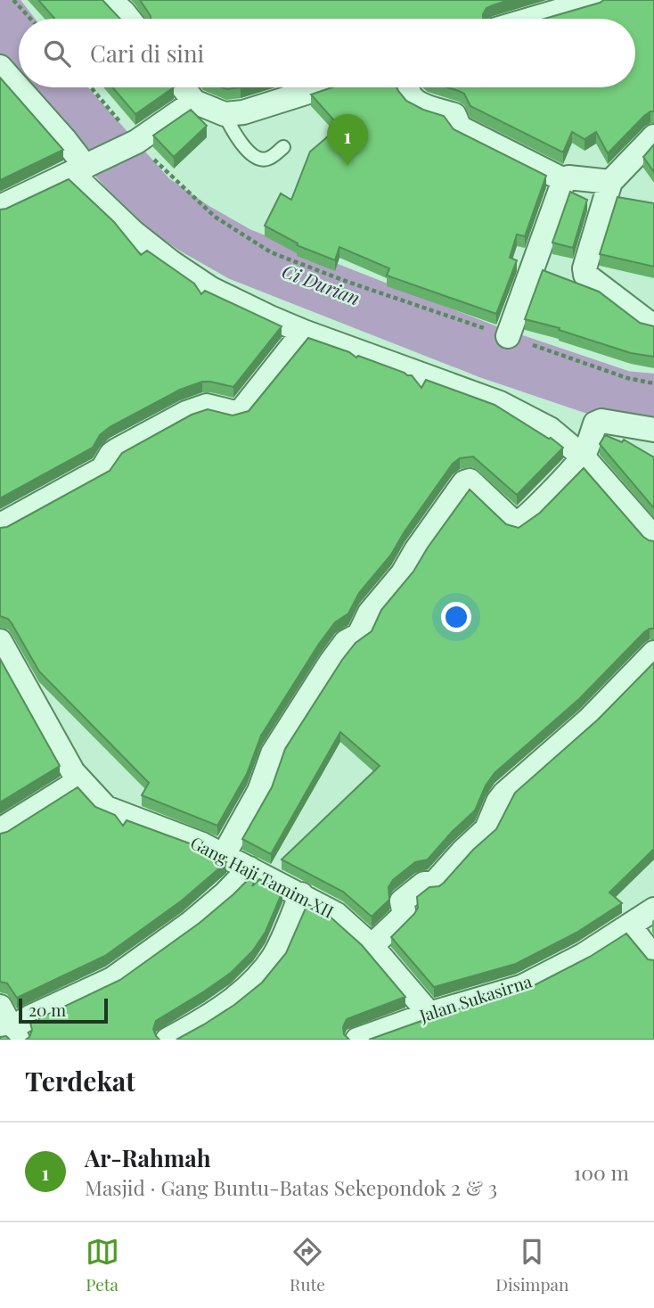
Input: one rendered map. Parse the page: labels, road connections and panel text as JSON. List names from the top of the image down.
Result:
{
  "streets": {
    "street": ["Gang Haji Tamim XII", "Jalan Sukasirna"]
  },
  "crossings": [
    ["Gang Haji Tamim XII", "Jalan Sukasirna"]
  ],
  "water": ["Ci Durian"],
  "scale_bar": "20 m",
  "page": {
    "search": "Cari di sini",
    "pins": "1",
    "scale": "20 m",
    "heading": "Terdekat",
    "list": [
      {
        "mark": "1",
        "name": "Ar-Rahmah",
        "note": "Masjid · Gang Buntu-Batas Sekepondok 2 & 3",
        "value": "100 m"
      }
    ],
    "nav": ["Peta", "Rute", "Disimpan"]
  }
}
